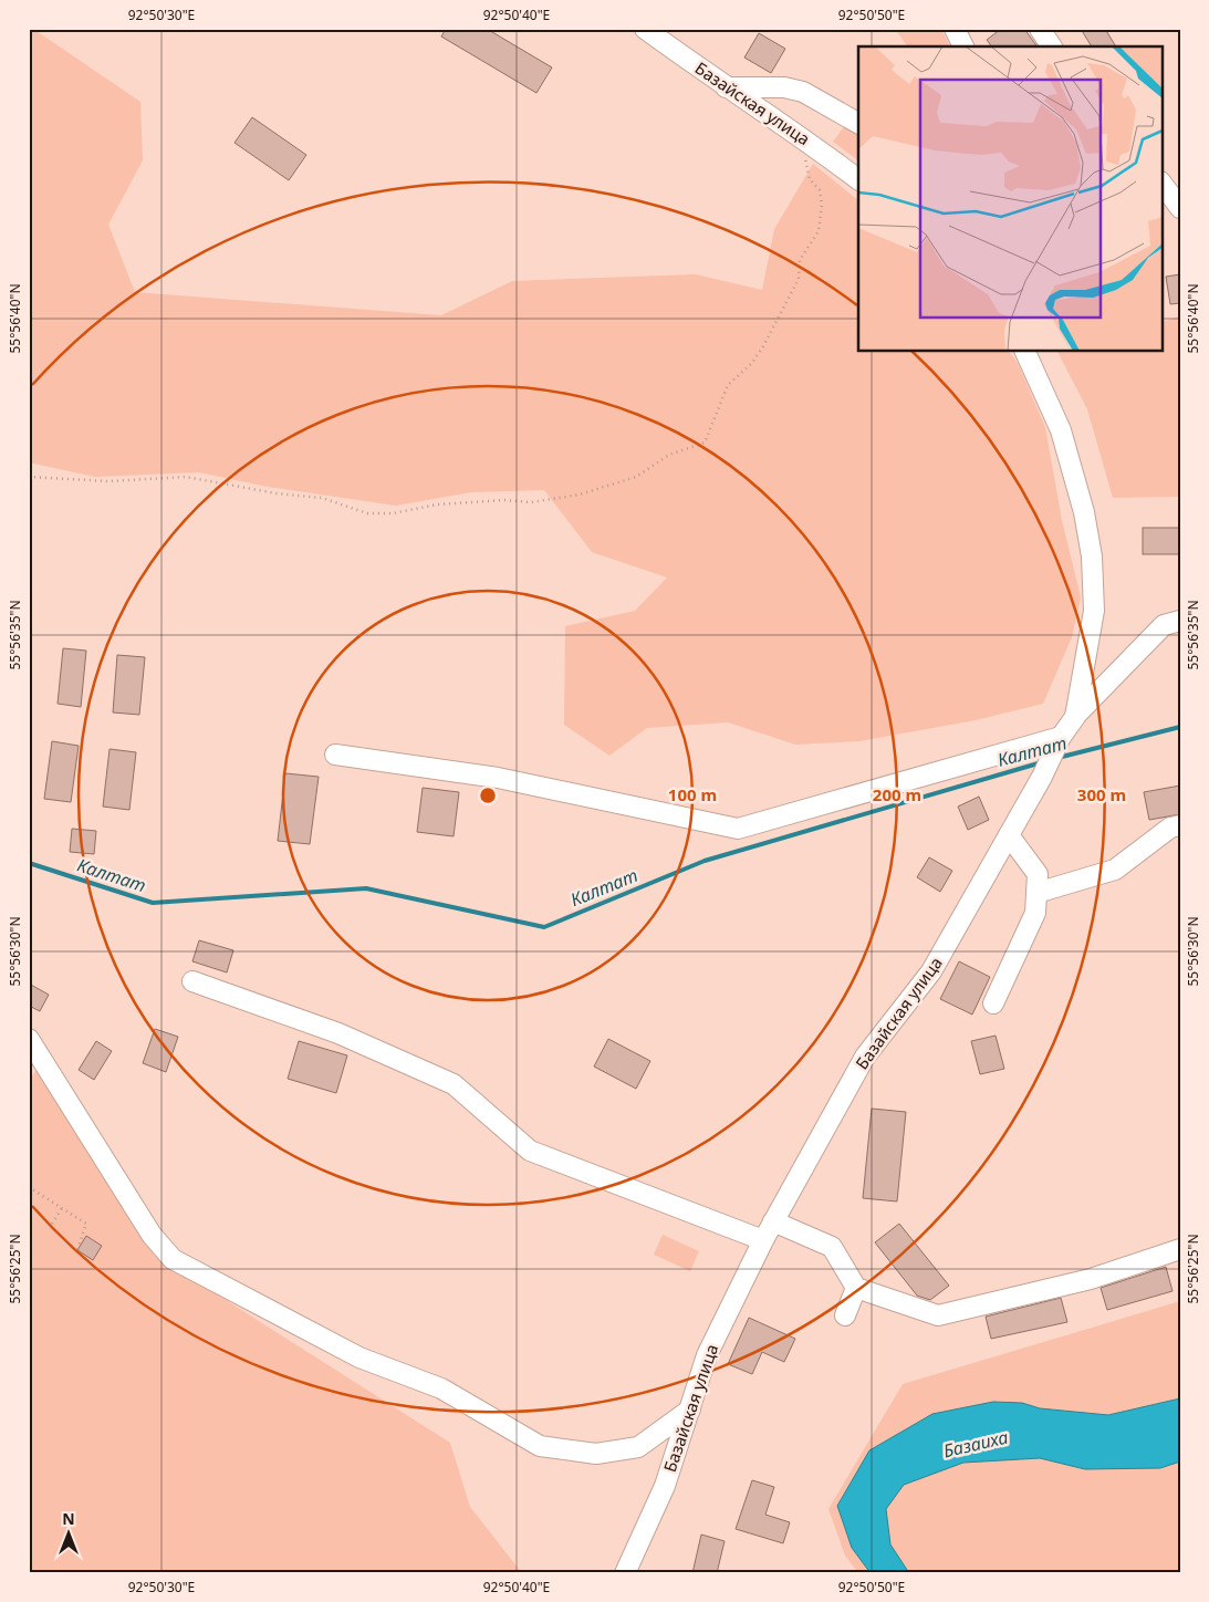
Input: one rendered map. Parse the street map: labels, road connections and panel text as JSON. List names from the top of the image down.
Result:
{
  "streets": {
    "street": ["Базайская улица"]
  },
  "water": ["Калтат", "Базаиха"],
  "north": "top",
  "coordinates": [
    "92°50'30\"E",
    "92°50'40\"E",
    "92°50'50\"E",
    "55°56'40\"N",
    "55°56'35\"N",
    "55°56'30\"N",
    "55°56'25\"N"
  ],
  "rings": ["100 m", "200 m", "300 m"]
}
